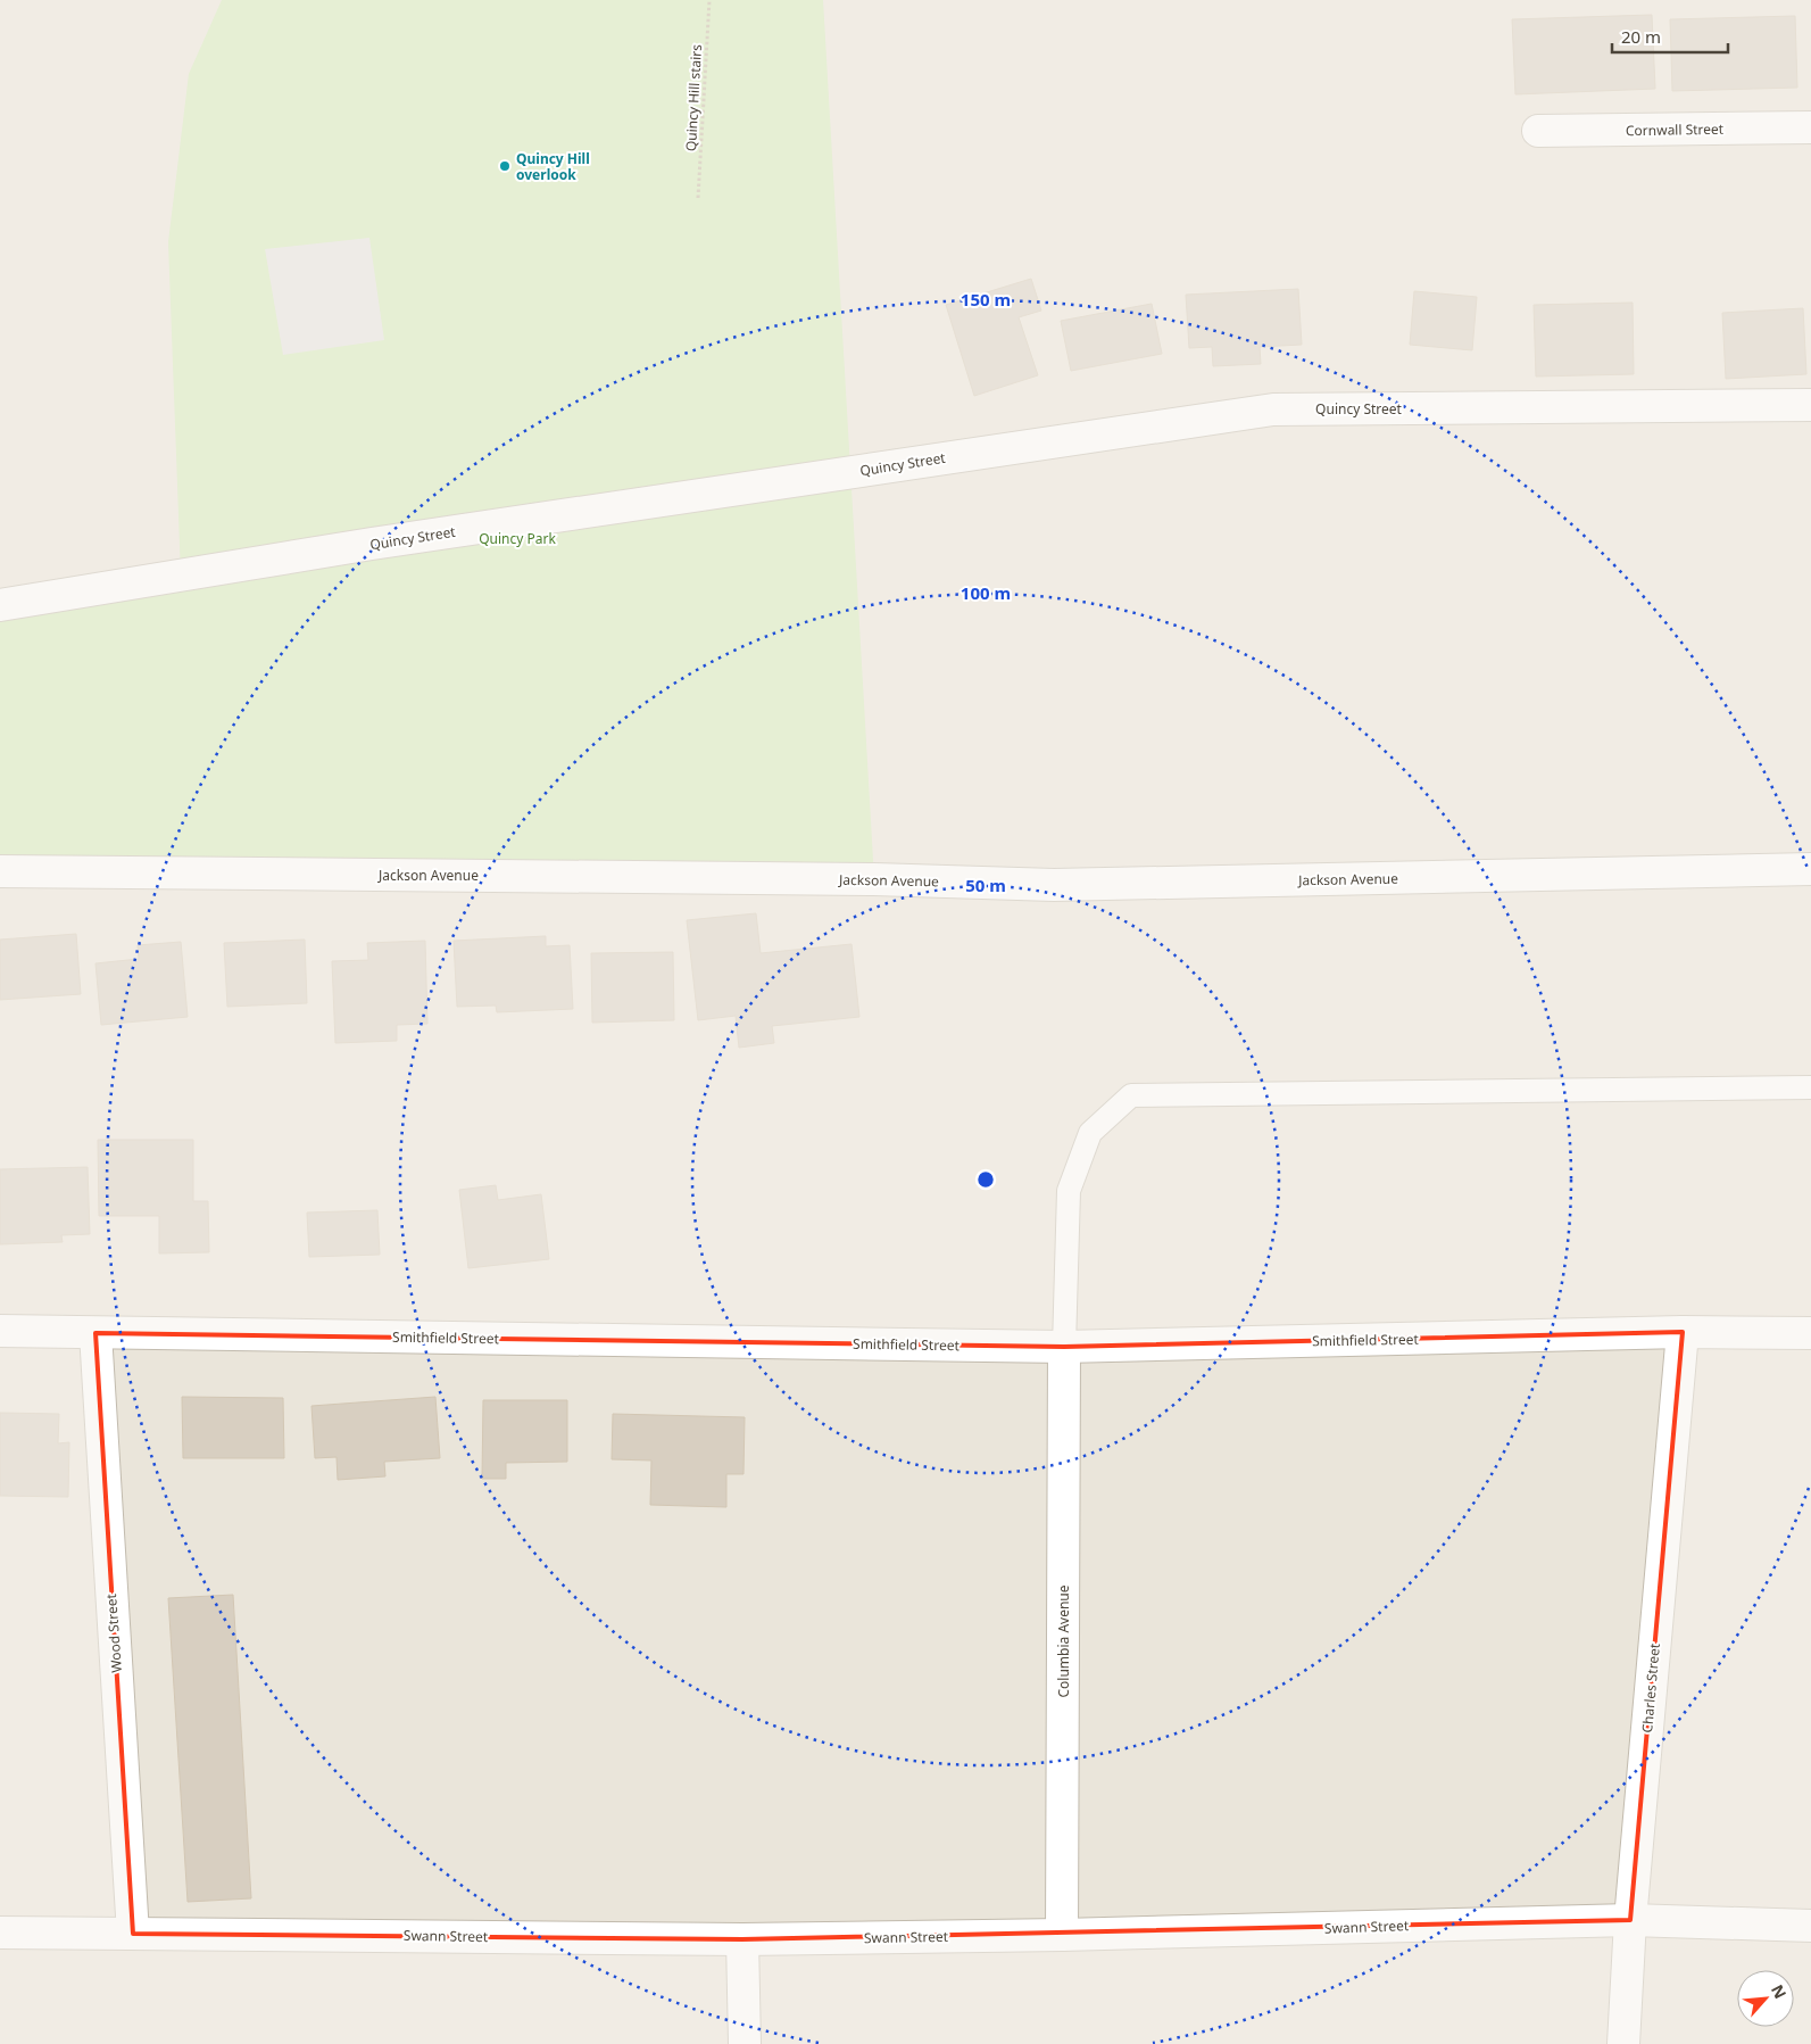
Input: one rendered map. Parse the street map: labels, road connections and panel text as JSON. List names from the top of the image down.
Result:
{
  "streets": {
    "street": [
      "Cornwall Street",
      "Quincy Street",
      "Jackson Avenue",
      "Smithfield Street",
      "Wood Street",
      "Columbia Avenue",
      "Charles Street",
      "Swann Street"
    ],
    "path": ["Quincy Hill stairs"]
  },
  "crossings": [
    ["Smithfield Street", "Wood Street"],
    ["Smithfield Street", "Columbia Avenue"],
    ["Smithfield Street", "Charles Street"],
    ["Wood Street", "Swann Street"],
    ["Columbia Avenue", "Swann Street"],
    ["Charles Street", "Swann Street"]
  ],
  "parks": ["Quincy Park"],
  "places": ["Quincy Hill overlook"],
  "scale_bar": "20 m",
  "north": "top right",
  "rings": ["150 m", "100 m", "50 m"]
}
